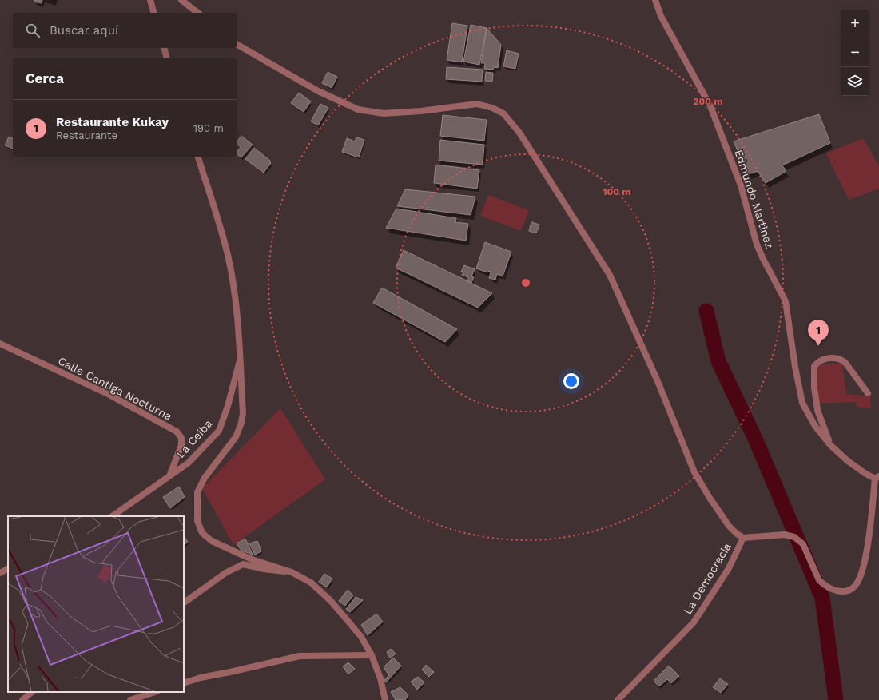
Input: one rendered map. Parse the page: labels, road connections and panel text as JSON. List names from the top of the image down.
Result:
{
  "streets": {
    "street": [
      "Edmundo Martinez",
      "Calle Cantiga Nocturna",
      "La Ceiba",
      "La Democracia"
    ]
  },
  "crossings": [
    ["Edmundo Martinez", "La Democracia"],
    ["Calle Cantiga Nocturna", "La Ceiba"]
  ],
  "page": {
    "map_buttons": ["+", "−"],
    "search": "Buscar aquí",
    "heading": "Cerca",
    "list": [
      {
        "mark": "1",
        "name": "Restaurante Kukay",
        "note": "Restaurante",
        "value": "190 m"
      }
    ],
    "pins": "1"
  },
  "rings": ["200 m", "100 m"]
}
